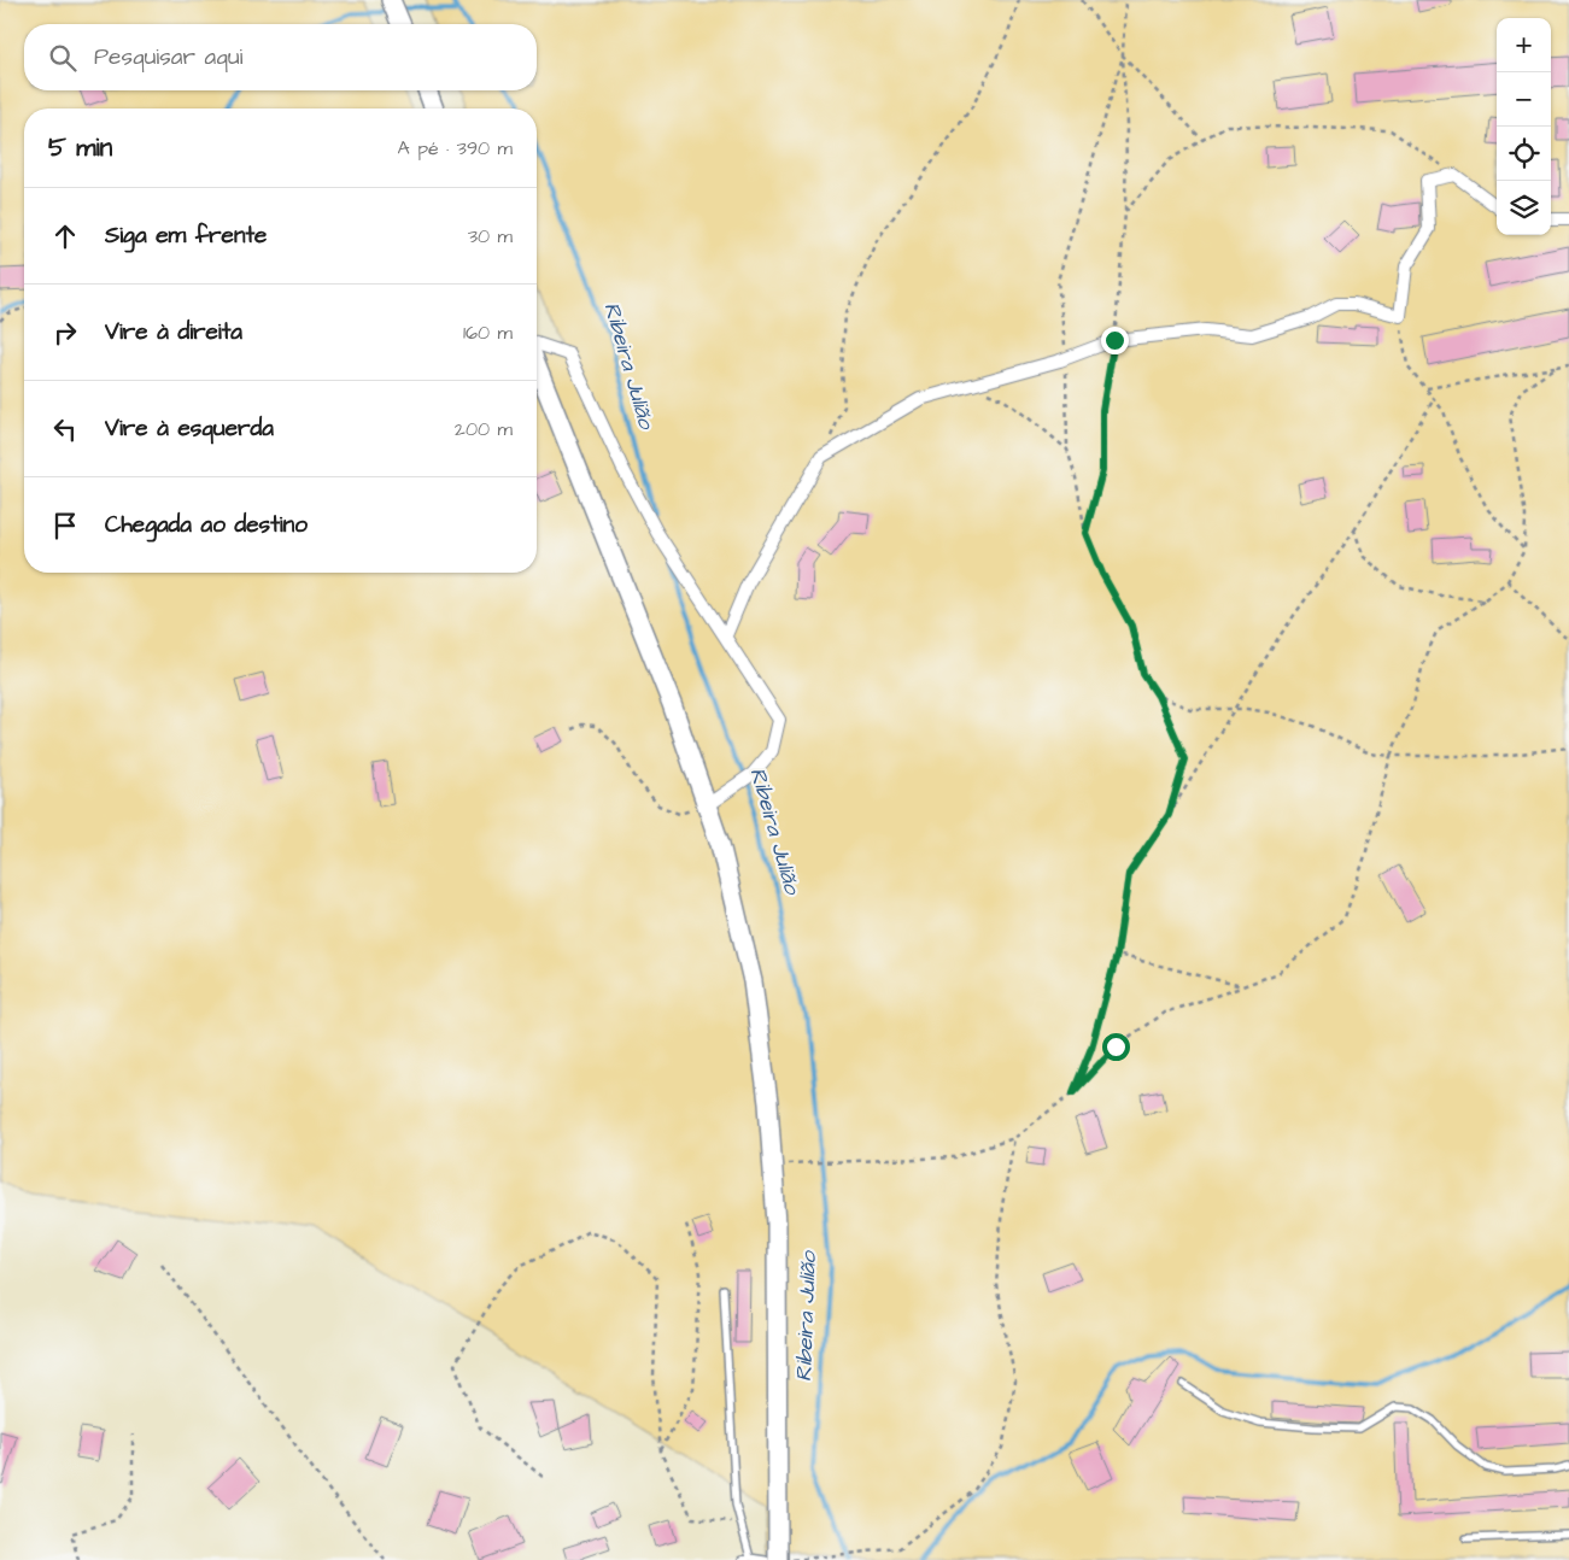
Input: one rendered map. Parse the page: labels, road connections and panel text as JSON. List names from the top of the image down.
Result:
{
  "water": ["Ribeira Julião"],
  "page": {
    "map_buttons": ["+", "−"],
    "search": "Pesquisar aqui",
    "heading": ["5 min", "A pé · 390 m"],
    "list": [
      ["Siga em frente", "30 m"],
      ["Vire à direita", "160 m"],
      ["Vire à esquerda", "200 m"],
      "Chegada ao destino"
    ]
  }
}
